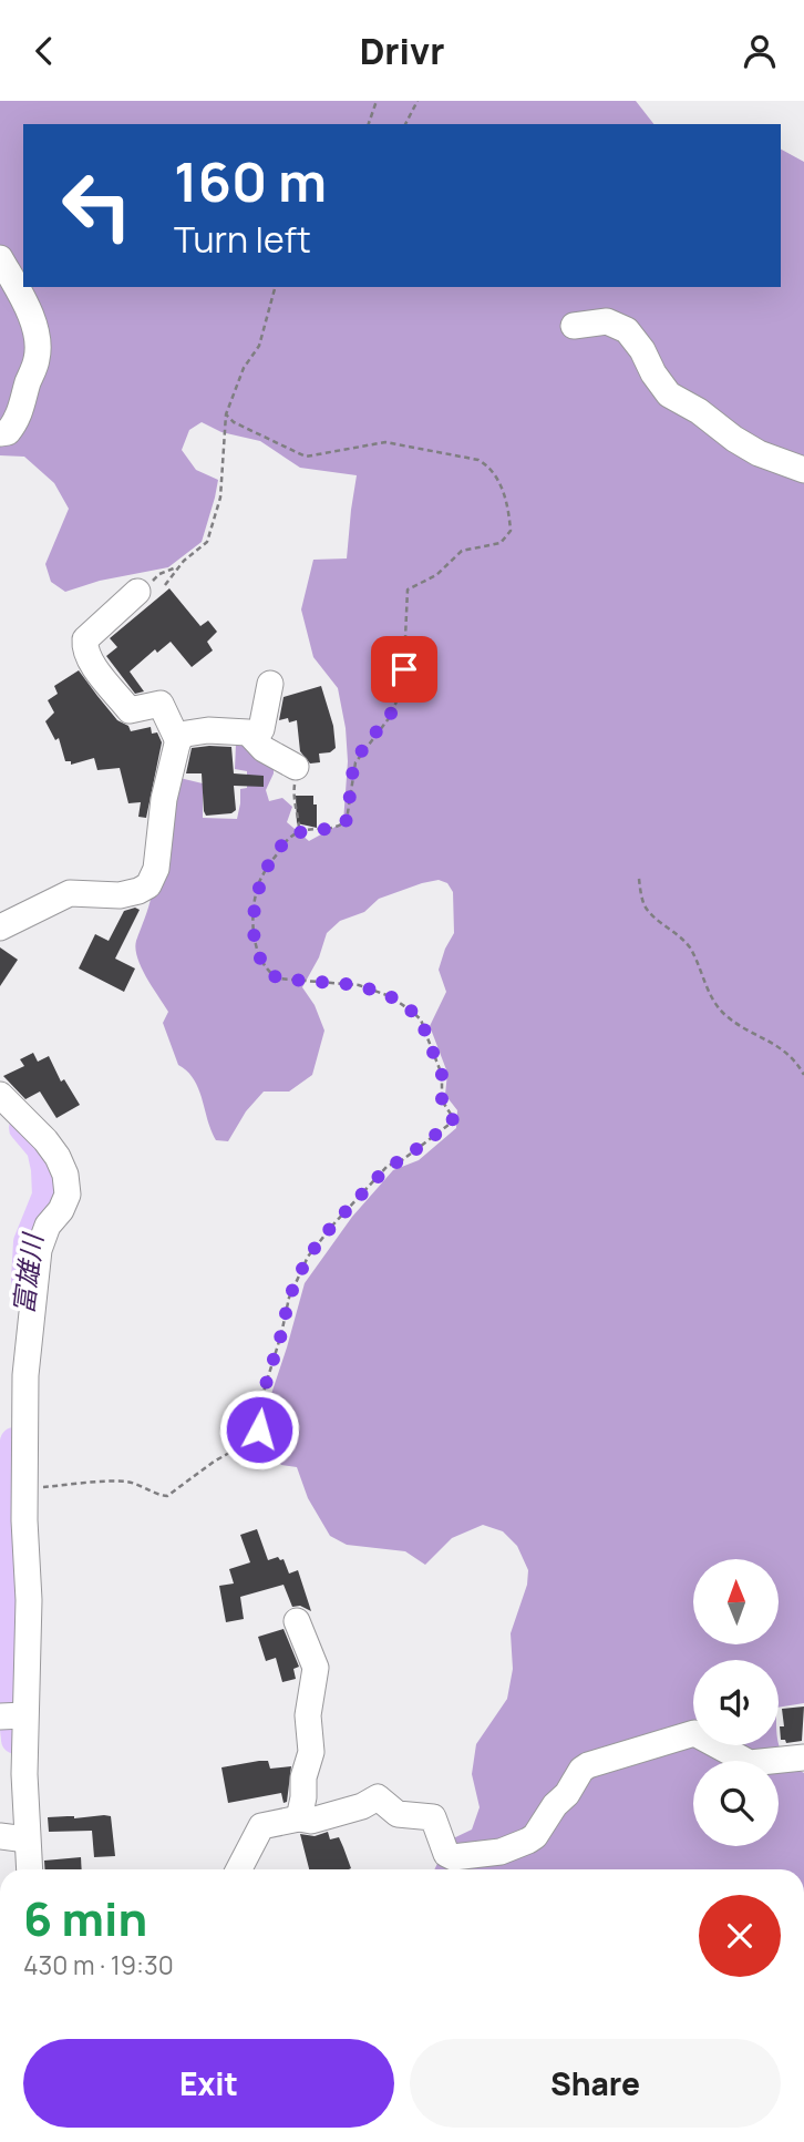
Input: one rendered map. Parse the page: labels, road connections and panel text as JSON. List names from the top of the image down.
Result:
{
  "water": ["富雄川"],
  "north": "top",
  "page": {
    "header": "Drivr",
    "turn": ["160 m", "Turn left"],
    "heading": ["6 min", "430 m · 19:30"],
    "buttons": ["Exit", "Share"]
  }
}
